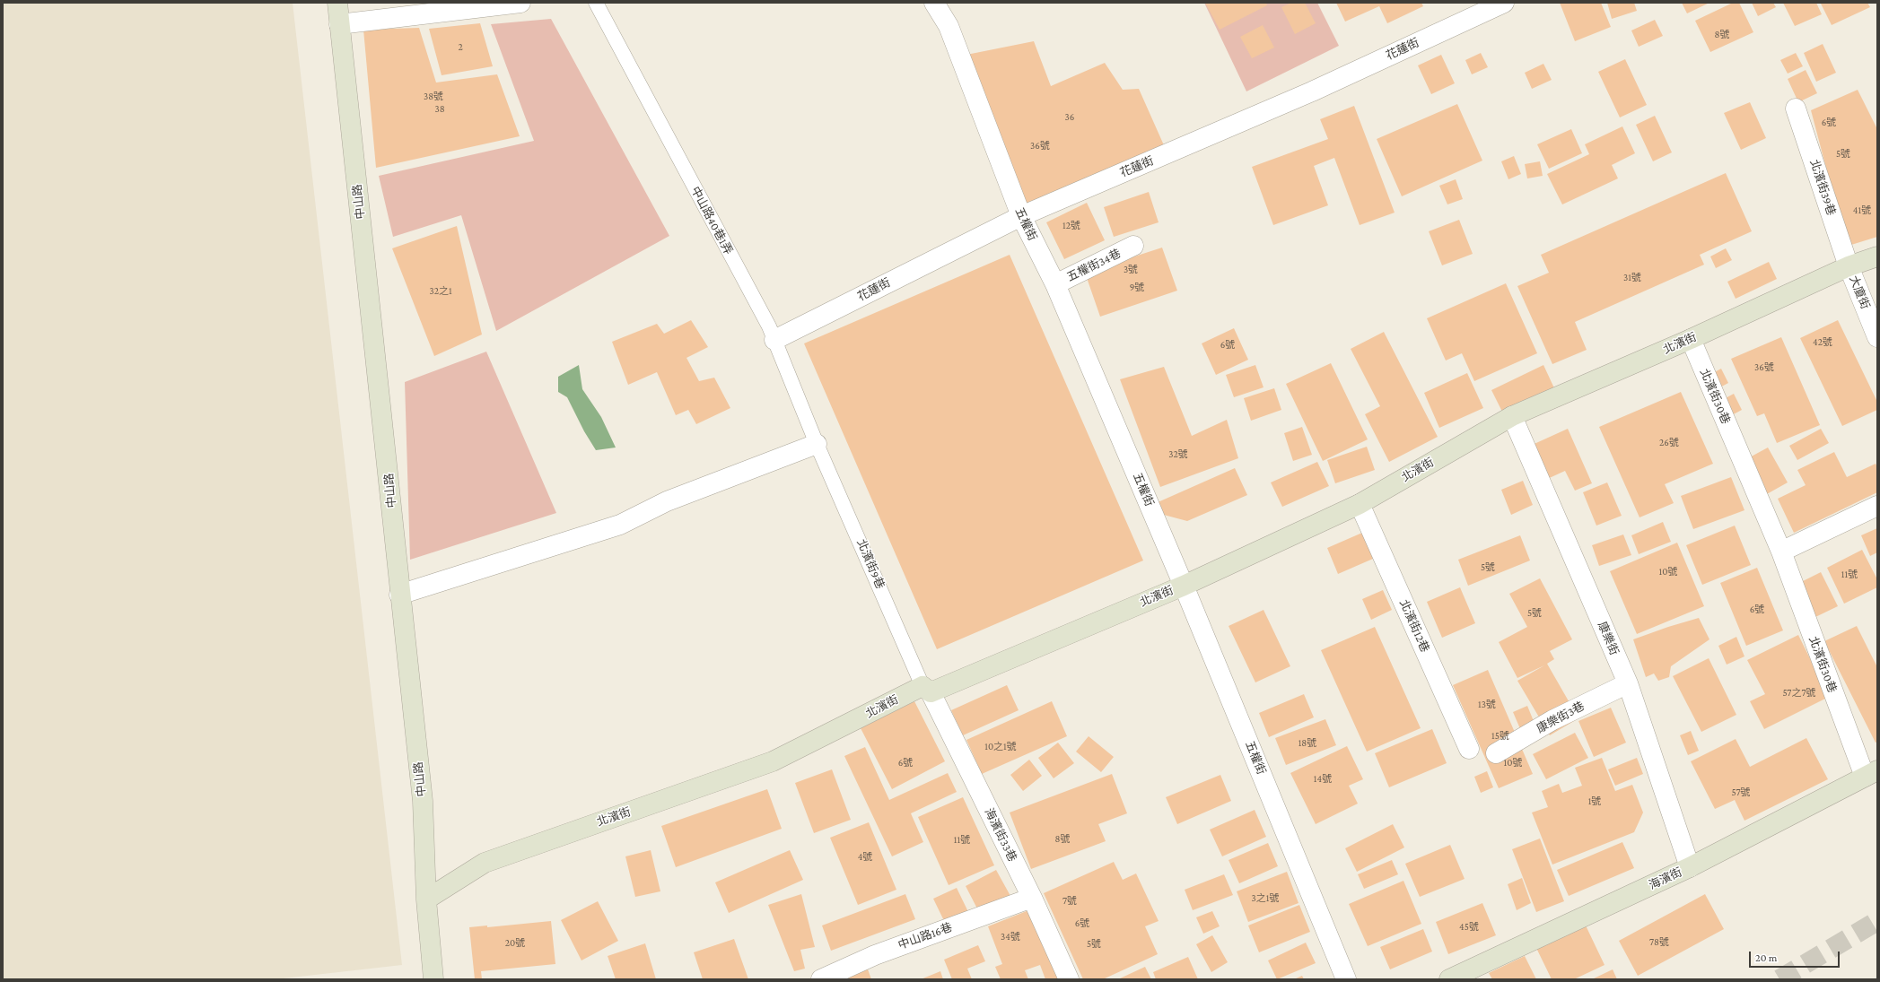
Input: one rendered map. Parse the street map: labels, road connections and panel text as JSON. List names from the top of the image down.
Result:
{
  "streets": {
    "main road": ["中山路", "北濱街", "海濱街"],
    "street": [
      "花蓮街",
      "北濱街39巷",
      "五權街",
      "五權街34巷",
      "大廈街",
      "北濱街30巷",
      "北濱街12巷",
      "康樂街",
      "康樂街3巷",
      "海濱街33巷",
      "中山路16巷"
    ],
    "lane": ["中山路40巷1弄", "北濱街9巷"]
  },
  "crossings": [
    ["花蓮街", "中山路40巷1弄"],
    ["花蓮街", "五權街"],
    ["北濱街39巷", "大廈街"],
    ["北濱街39巷", "北濱街"],
    ["中山路", "北濱街"],
    ["中山路40巷1弄", "北濱街9巷"],
    ["五權街", "五權街34巷"],
    ["五權街", "北濱街"],
    ["大廈街", "北濱街"],
    ["北濱街", "北濱街30巷"],
    ["北濱街", "北濱街9巷"],
    ["北濱街", "北濱街12巷"],
    ["北濱街", "康樂街"],
    ["北濱街", "海濱街33巷"],
    ["北濱街30巷", "海濱街"],
    ["北濱街9巷", "海濱街33巷"],
    ["康樂街", "康樂街3巷"],
    ["康樂街", "海濱街"],
    ["海濱街33巷", "中山路16巷"]
  ],
  "house_numbers": [
    "8號",
    "2",
    "38號",
    "38",
    "36",
    "6號",
    "36號",
    "5號",
    "41號",
    "12號",
    "3號",
    "31號",
    "9號",
    "32之1",
    "42號",
    "6號",
    "36號",
    "26號",
    "32號",
    "5號",
    "10號",
    "11號",
    "6號",
    "5號",
    "57之7號",
    "13號",
    "15號",
    "18號",
    "10之1號",
    "6號",
    "10號",
    "14號",
    "57號",
    "1號",
    "8號",
    "11號",
    "4號",
    "3之1號",
    "7號",
    "6號",
    "45號",
    "34號",
    "78號",
    "20號",
    "5號"
  ],
  "scale_bar": "20 m"
}
